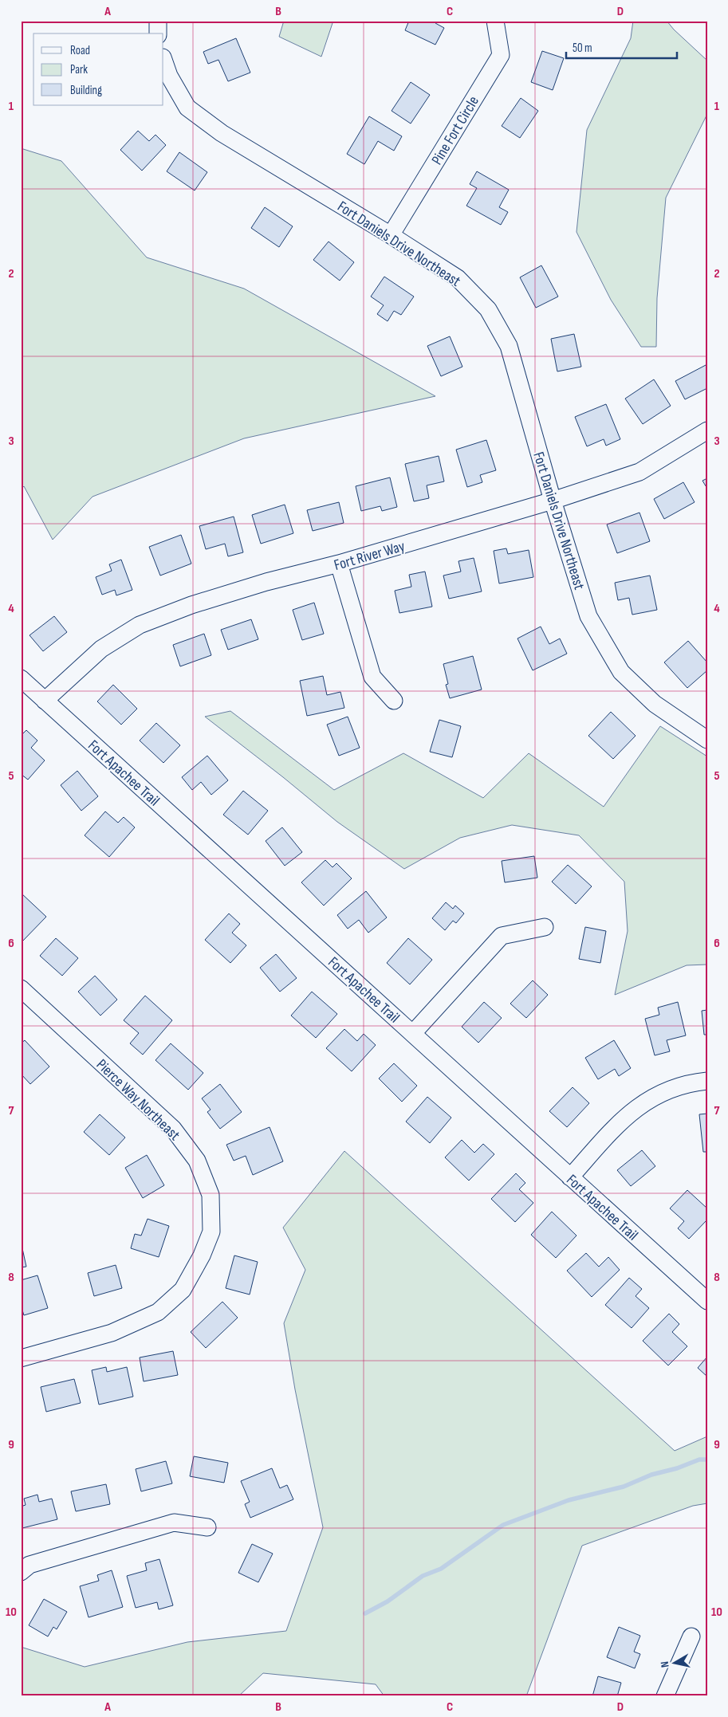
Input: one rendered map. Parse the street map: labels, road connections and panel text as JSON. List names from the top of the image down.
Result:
{
  "streets": {
    "street": [
      "Pine Fort Circle",
      "Fort Daniels Drive Northeast",
      "Fort River Way",
      "Fort Apachee Trail",
      "Pierce Way Northeast"
    ]
  },
  "crossings": [
    ["Pine Fort Circle", "Fort Daniels Drive Northeast"],
    ["Fort Daniels Drive Northeast", "Fort River Way"],
    ["Fort River Way", "Fort Apachee Trail"]
  ],
  "legend": ["Road", "Park", "Building"],
  "scale_bar": "50 m",
  "north": "left",
  "grid": {
    "columns": [
      "A",
      "B",
      "C",
      "D"
    ],
    "rows": [
      "1",
      "2",
      "3",
      "4",
      "5",
      "6",
      "7",
      "8",
      "9",
      "10"
    ]
  }
}
